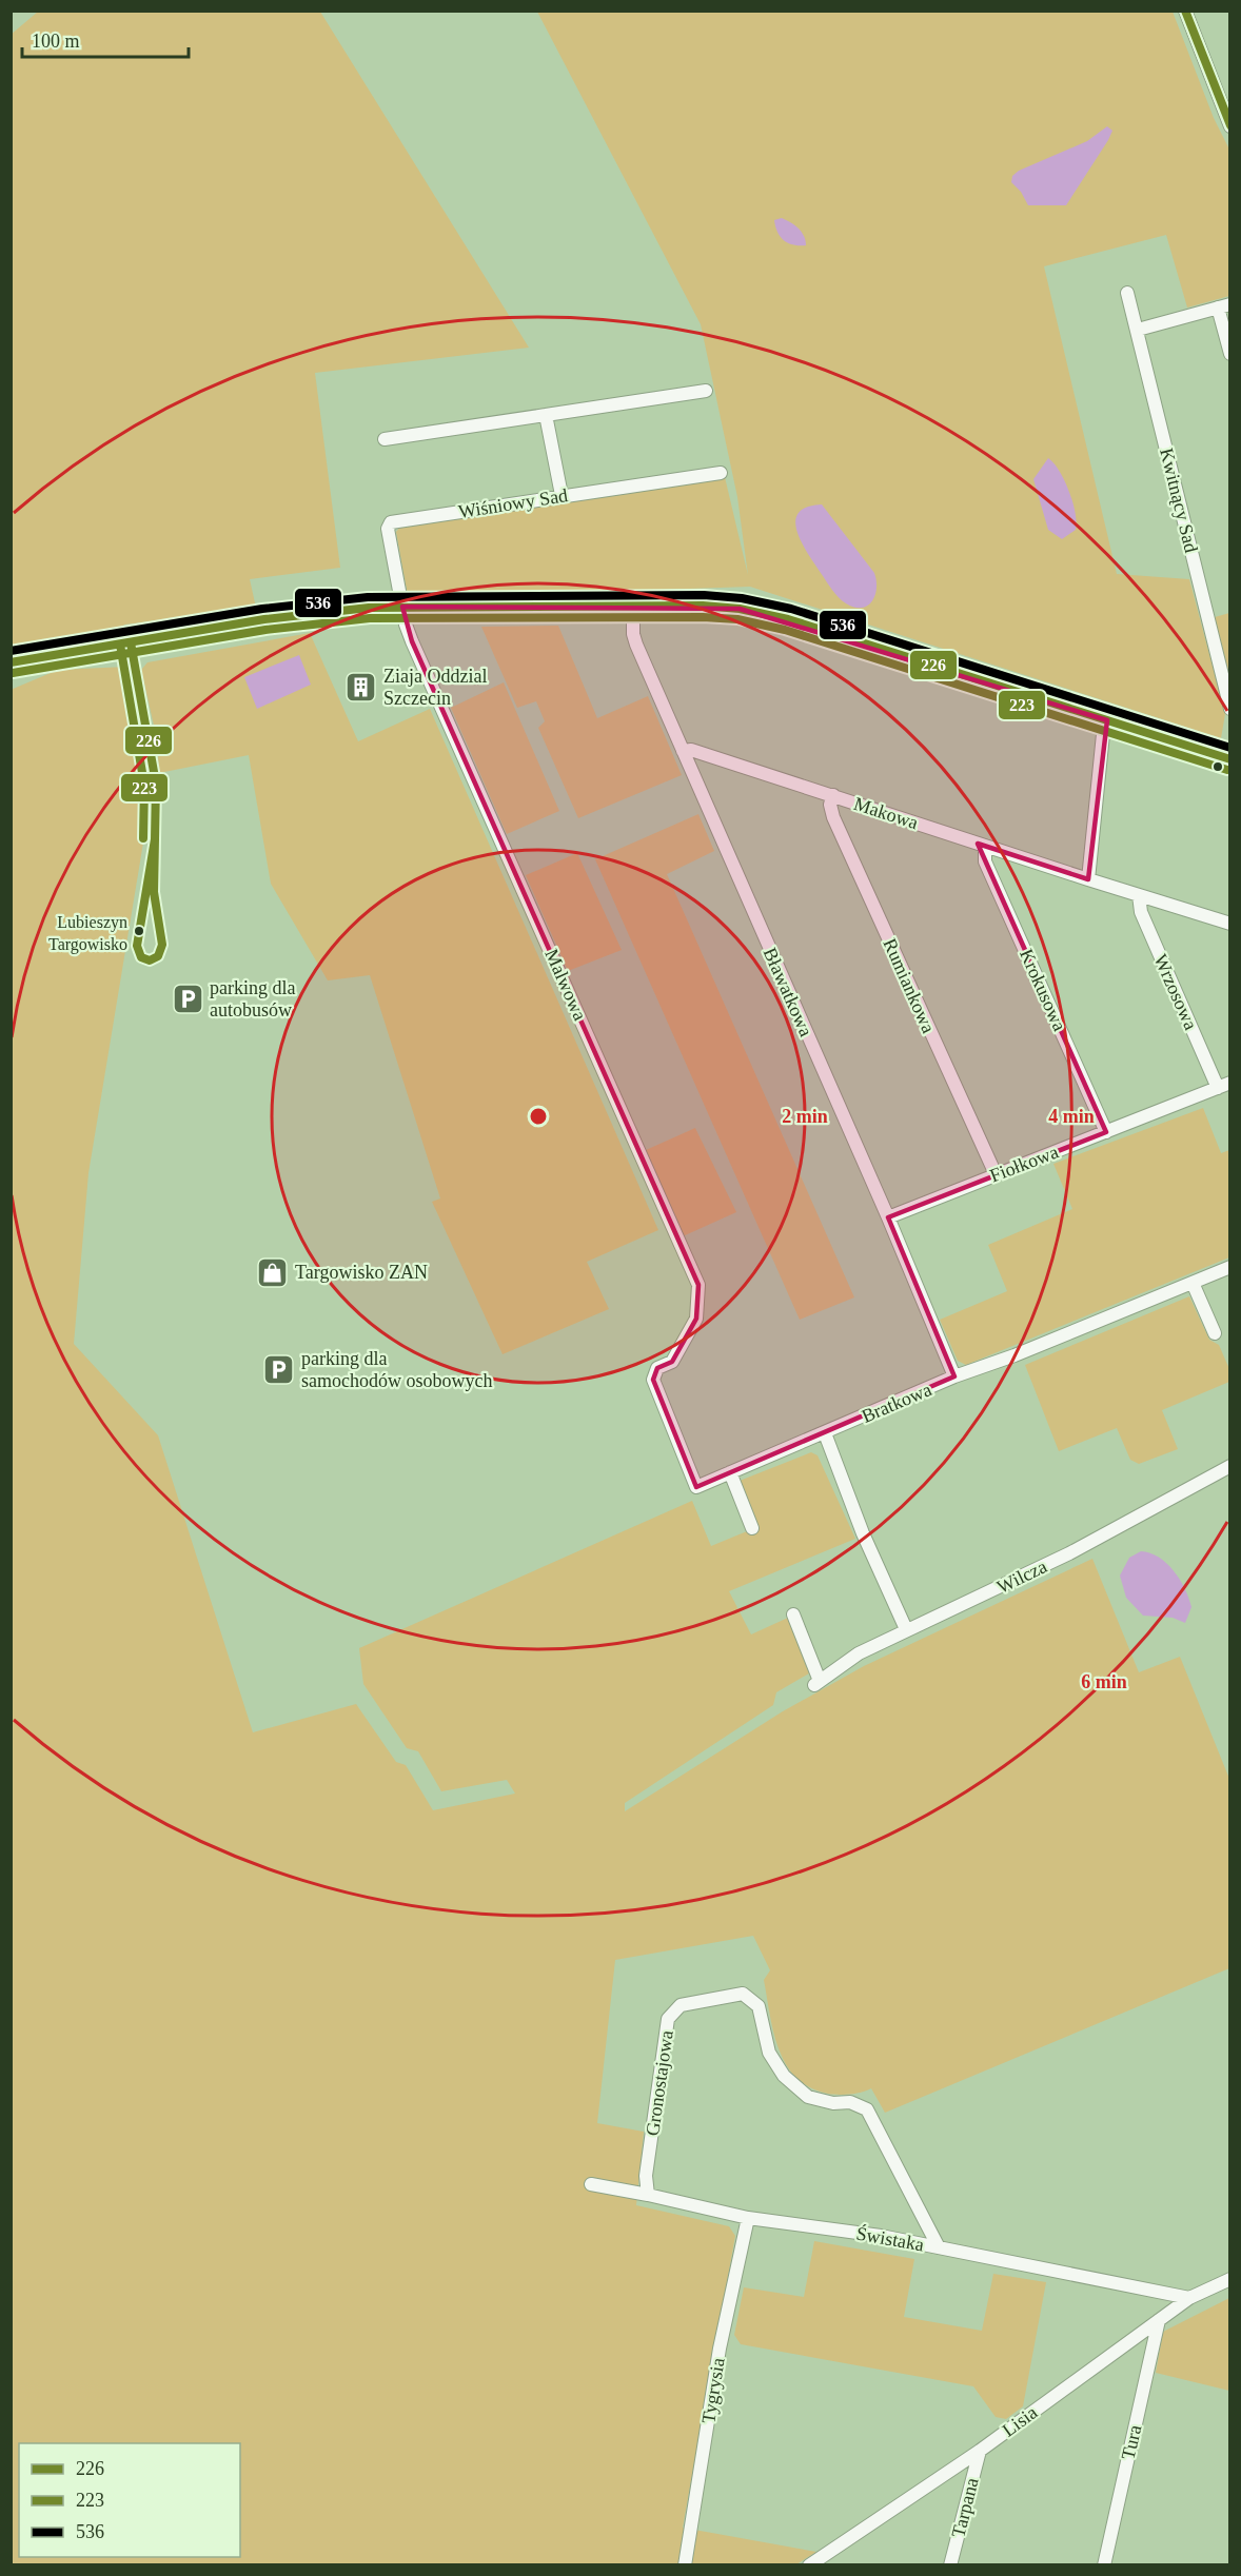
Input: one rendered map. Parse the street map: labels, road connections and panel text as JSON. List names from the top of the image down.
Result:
{
  "streets": {
    "street": [
      "Kwitnący Sad",
      "Wiśniowy Sad",
      "Makowa",
      "Malwowa",
      "Rumiankowa",
      "Krokusowa",
      "Bławatkowa",
      "Wrzosowa",
      "Fiołkowa",
      "Bratkowa",
      "Wilcza",
      "Gronostajowa",
      "Świstaka",
      "Tygrysia",
      "Lisia",
      "Tura",
      "Tarpana"
    ]
  },
  "crossings": [
    ["Wiśniowy Sad", "Malwowa"],
    ["Makowa", "Rumiankowa"],
    ["Makowa", "Krokusowa"],
    ["Makowa", "Bławatkowa"],
    ["Makowa", "Wrzosowa"],
    ["Malwowa", "Bratkowa"],
    ["Rumiankowa", "Fiołkowa"],
    ["Krokusowa", "Fiołkowa"],
    ["Bławatkowa", "Fiołkowa"],
    ["Bławatkowa", "Bratkowa"],
    ["Wrzosowa", "Fiołkowa"],
    ["Gronostajowa", "Świstaka"],
    ["Świstaka", "Tygrysia"],
    ["Świstaka", "Lisia"],
    ["Lisia", "Tura"],
    ["Lisia", "Tarpana"]
  ],
  "places": {
    "building": ["Ziaja Oddzial Szczecin"],
    "other": ["Lubieszyn Targowisko"],
    "parking": ["parking dla autobusów", "parking dla samochodów osobowych"],
    "shop": ["Targowisko ZAN"]
  },
  "lines": ["transit line 226", "transit line 536", "transit line 223"],
  "legend": ["226", "223", "536"],
  "scale_bar": "100 m",
  "rings": ["2 min", "4 min", "6 min"]
}
